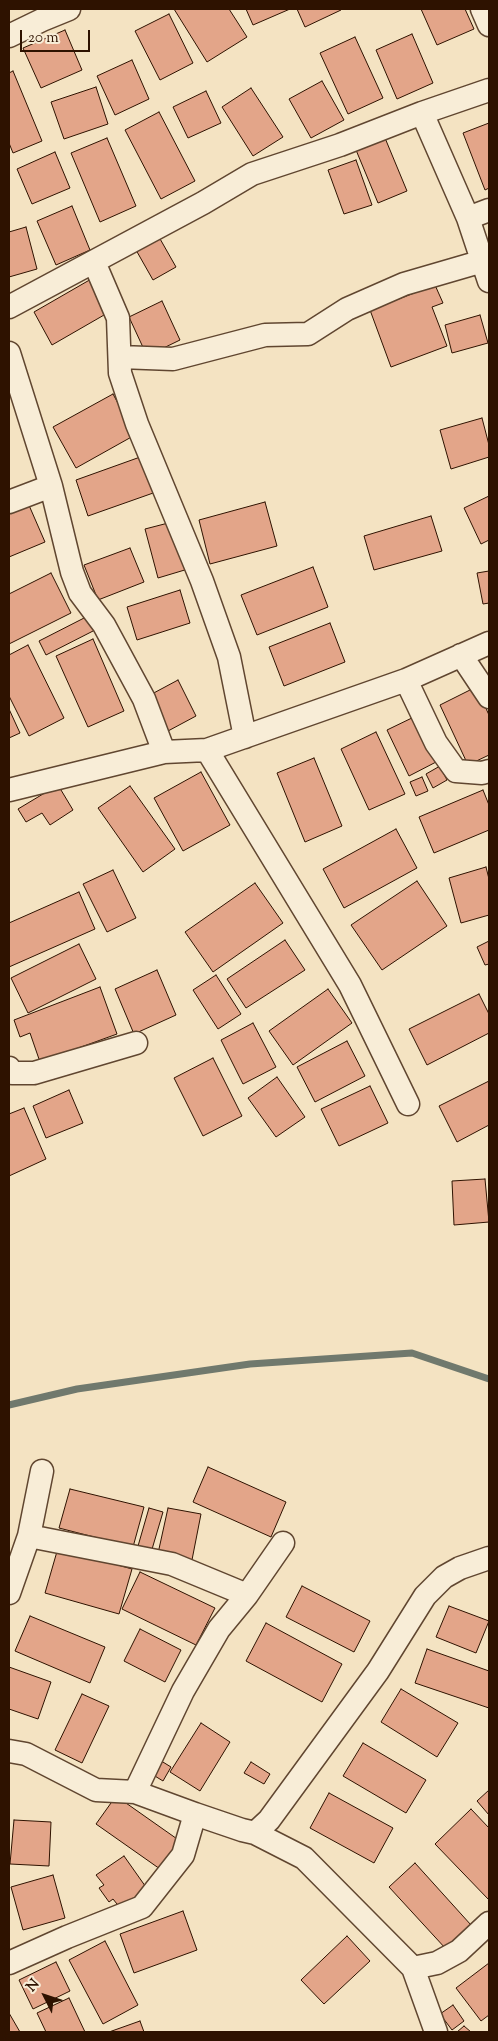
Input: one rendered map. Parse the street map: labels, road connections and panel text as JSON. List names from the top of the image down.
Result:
{
  "scale_bar": "20 m",
  "north": "top left"
}
